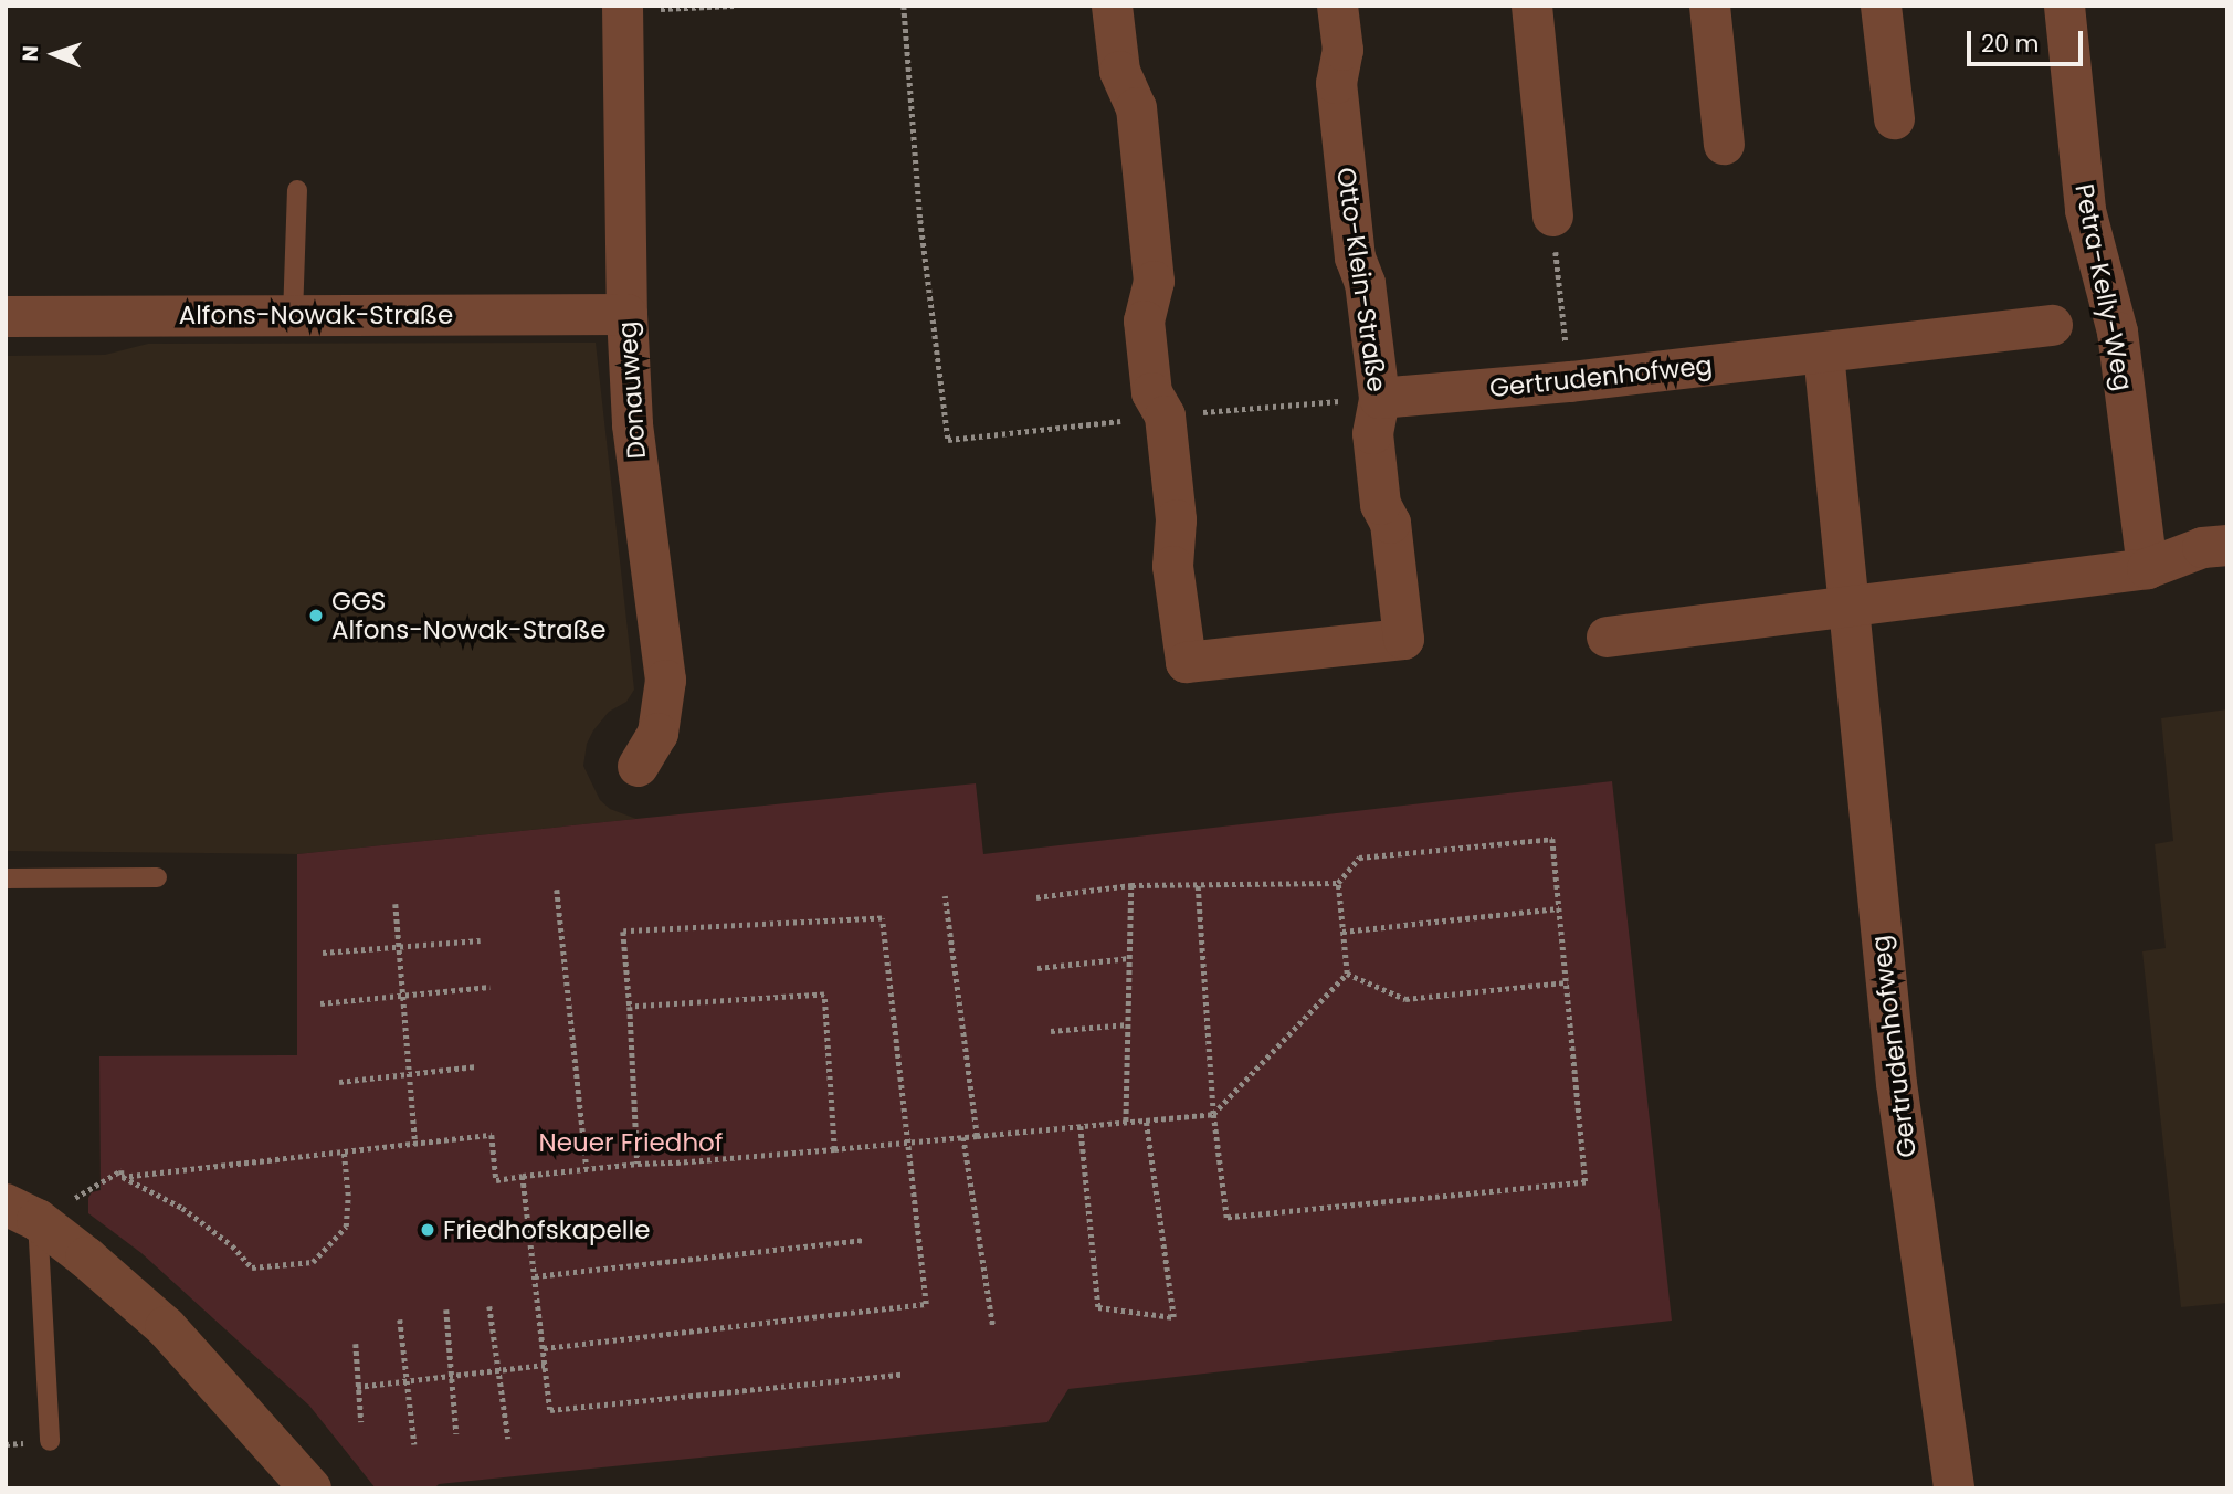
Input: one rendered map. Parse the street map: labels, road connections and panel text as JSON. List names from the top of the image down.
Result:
{
  "streets": {
    "street": [
      "Otto-Klein-Straße",
      "Petra-Kelly-Weg",
      "Alfons-Nowak-Straße",
      "Gertrudenhofweg",
      "Donauweg"
    ]
  },
  "crossings": [
    ["Otto-Klein-Straße", "Gertrudenhofweg"],
    ["Alfons-Nowak-Straße", "Donauweg"]
  ],
  "parks": ["Neuer Friedhof"],
  "places": ["GGS Alfons-Nowak-Straße", "Friedhofskapelle"],
  "scale_bar": "20 m",
  "north": "left"
}
